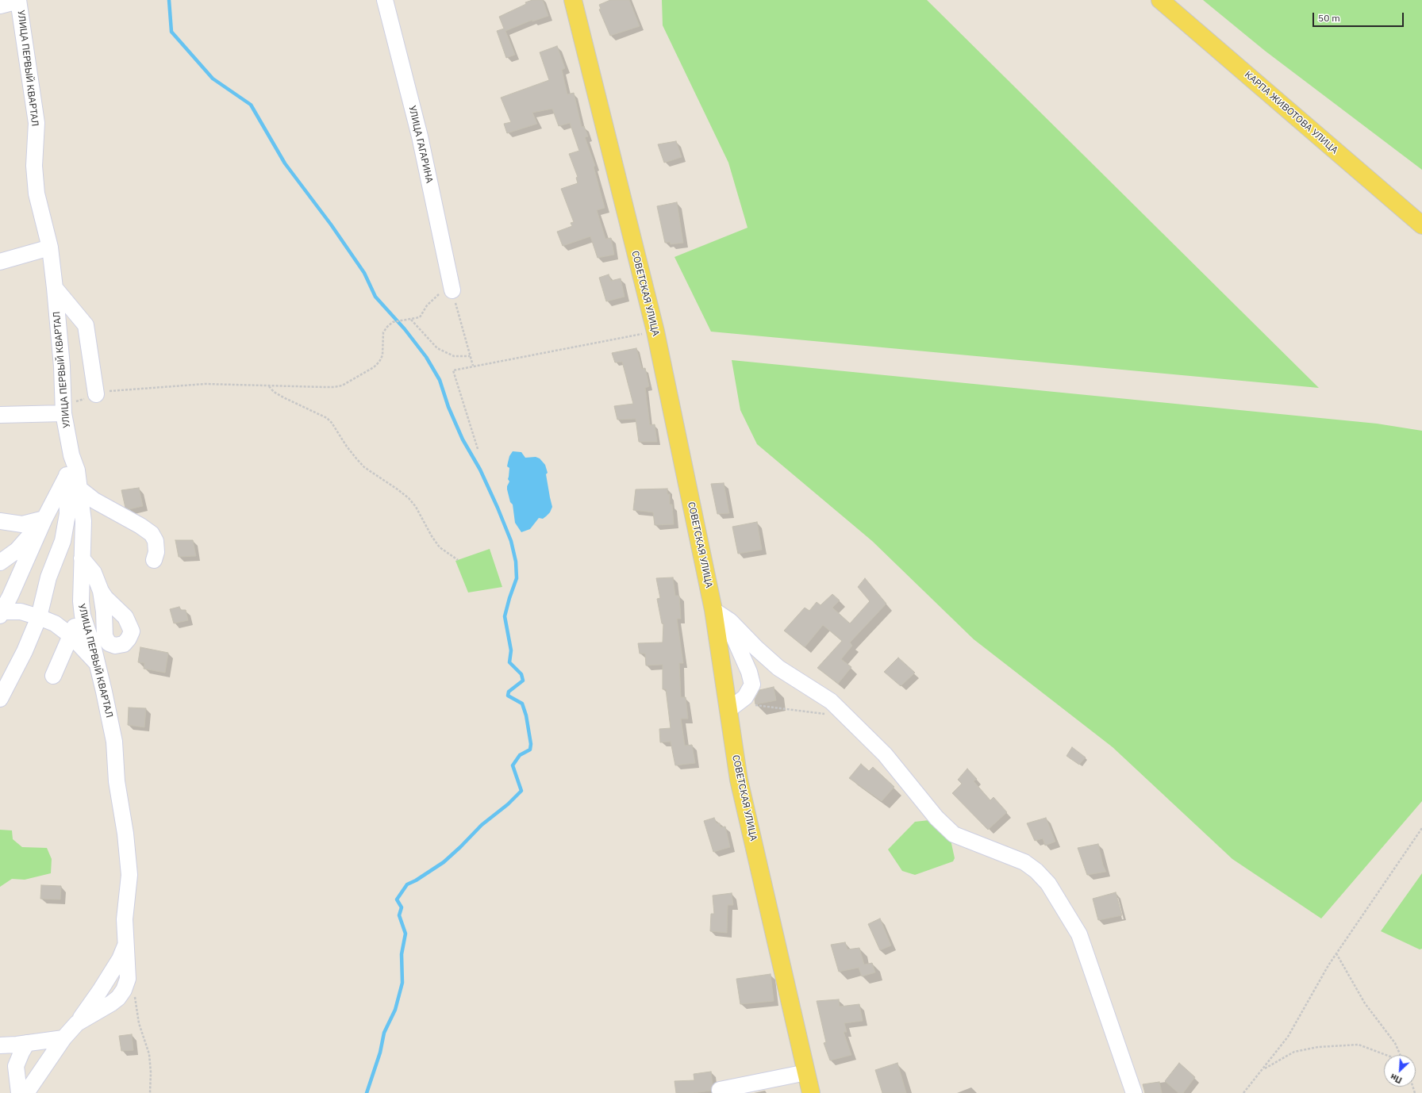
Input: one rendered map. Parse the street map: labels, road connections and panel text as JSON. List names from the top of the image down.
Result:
{
  "streets": {
    "main road": ["КАРПА ЖИВОТОВА УЛИЦА", "СОВЕТСКАЯ УЛИЦА"],
    "street": ["УЛИЦА ПЕРВЫЙ КВАРТАЛ", "УЛИЦА ГАГАРИНА"]
  },
  "scale_bar": "50 m",
  "north": "bottom left"
}
